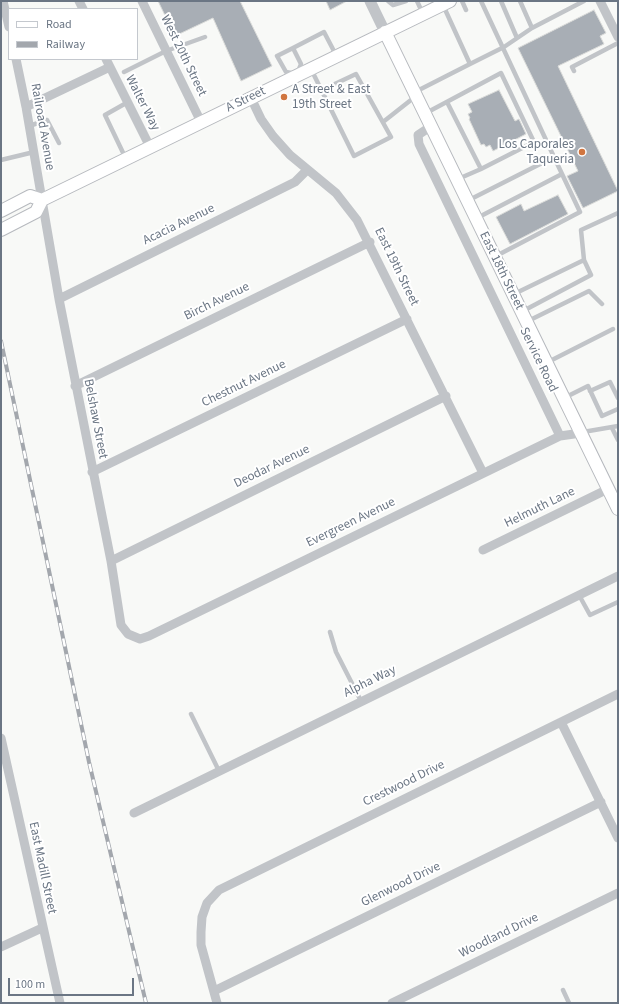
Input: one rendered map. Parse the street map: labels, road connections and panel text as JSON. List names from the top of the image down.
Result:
{
  "streets": {
    "main road": ["A Street", "East 18th Street"],
    "street": [
      "West 20th Street",
      "Walter Way",
      "Railroad Avenue",
      "Acacia Avenue",
      "East 19th Street",
      "Birch Avenue",
      "Service Road",
      "Chestnut Avenue",
      "Belshaw Street",
      "Deodar Avenue",
      "Helmuth Lane",
      "Evergreen Avenue",
      "Alpha Way",
      "Crestwood Drive",
      "East Madill Street",
      "Glenwood Drive",
      "Woodland Drive"
    ]
  },
  "crossings": [
    ["West 20th Street", "A Street"],
    ["A Street", "Walter Way"],
    ["A Street", "Railroad Avenue"],
    ["A Street", "East 19th Street"],
    ["A Street", "East 18th Street"],
    ["A Street", "Belshaw Street"],
    ["Walter Way", "Railroad Avenue"],
    ["Railroad Avenue", "Belshaw Street"],
    ["Acacia Avenue", "East 19th Street"],
    ["Acacia Avenue", "Belshaw Street"],
    ["East 19th Street", "Birch Avenue"],
    ["East 19th Street", "Chestnut Avenue"],
    ["East 19th Street", "Deodar Avenue"],
    ["East 19th Street", "Evergreen Avenue"],
    ["East 18th Street", "Service Road"],
    ["East 18th Street", "Helmuth Lane"],
    ["East 18th Street", "Evergreen Avenue"],
    ["Birch Avenue", "Belshaw Street"],
    ["Service Road", "Evergreen Avenue"],
    ["Chestnut Avenue", "Belshaw Street"],
    ["Belshaw Street", "Deodar Avenue"],
    ["Belshaw Street", "Evergreen Avenue"],
    ["Crestwood Drive", "Glenwood Drive"]
  ],
  "places": ["A Street & East 19th Street", "Los Caporales Taqueria"],
  "legend": ["Road", "Railway"],
  "scale_bar": "100 m"
}
